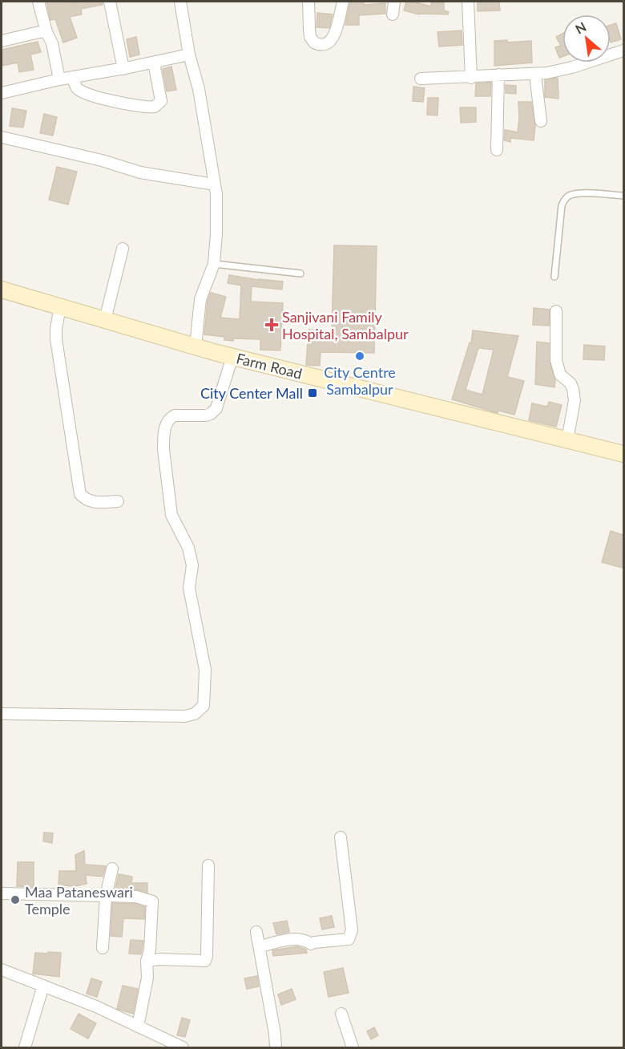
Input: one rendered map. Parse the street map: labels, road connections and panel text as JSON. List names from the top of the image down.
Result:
{
  "streets": {
    "main road": ["Farm Road"]
  },
  "places": {
    "health": ["Sanjivani Family Hospital, Sambalpur"],
    "other": ["City Centre Sambalpur", "Maa Pataneswari Temple"],
    "transit": ["City Center Mall"]
  },
  "north": "top left"
}
